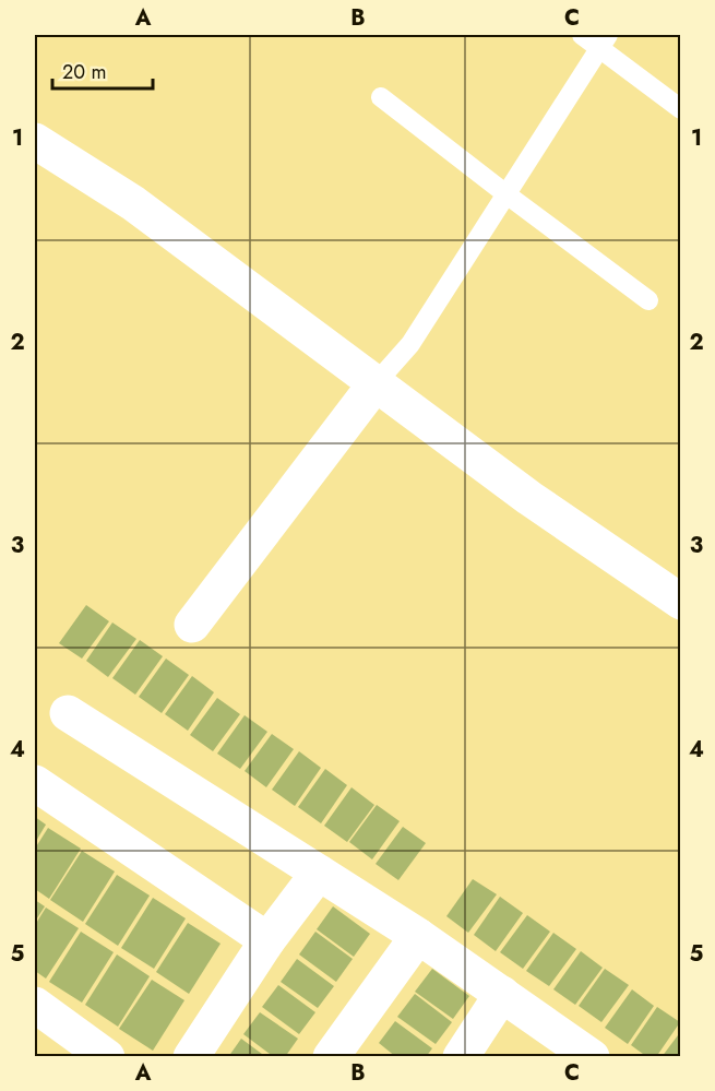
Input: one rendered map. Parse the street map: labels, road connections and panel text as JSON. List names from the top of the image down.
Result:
{
  "scale_bar": "20 m",
  "grid": {
    "columns": ["A", "B", "C"],
    "rows": [
      "1",
      "2",
      "3",
      "4",
      "5"
    ]
  }
}
